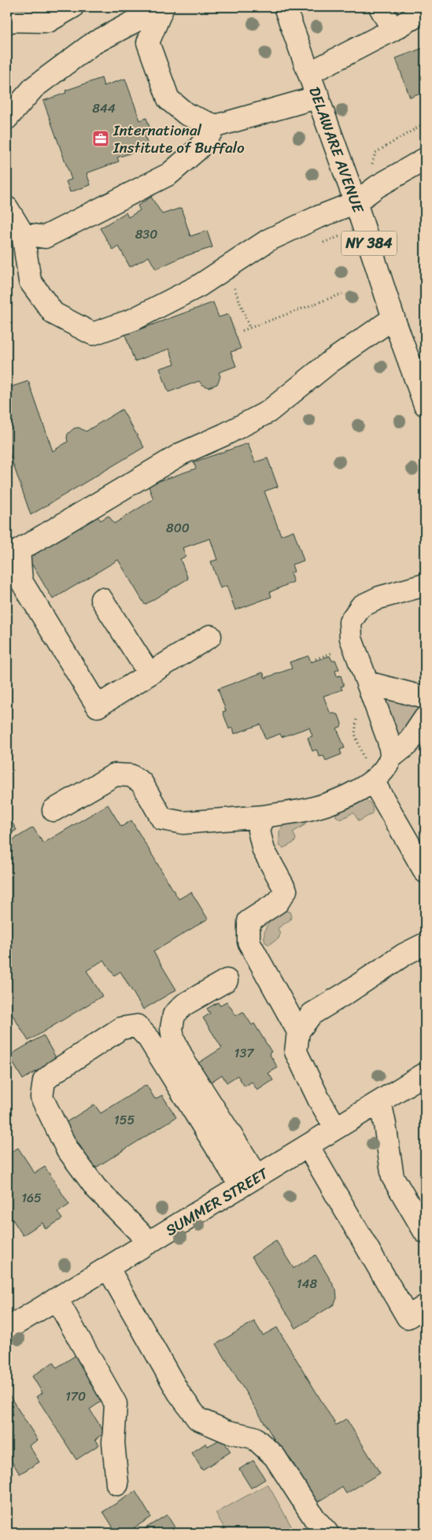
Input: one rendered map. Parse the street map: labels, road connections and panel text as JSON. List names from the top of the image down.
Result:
{
  "streets": {
    "street": ["DELAWARE AVENUE", "NY 384", "SUMMER STREET"]
  },
  "places": {
    "office": ["International Institute of Buffalo"]
  },
  "house_numbers": [
    "844",
    "830",
    "800",
    "137",
    "155",
    "165",
    "148",
    "170"
  ]
}
